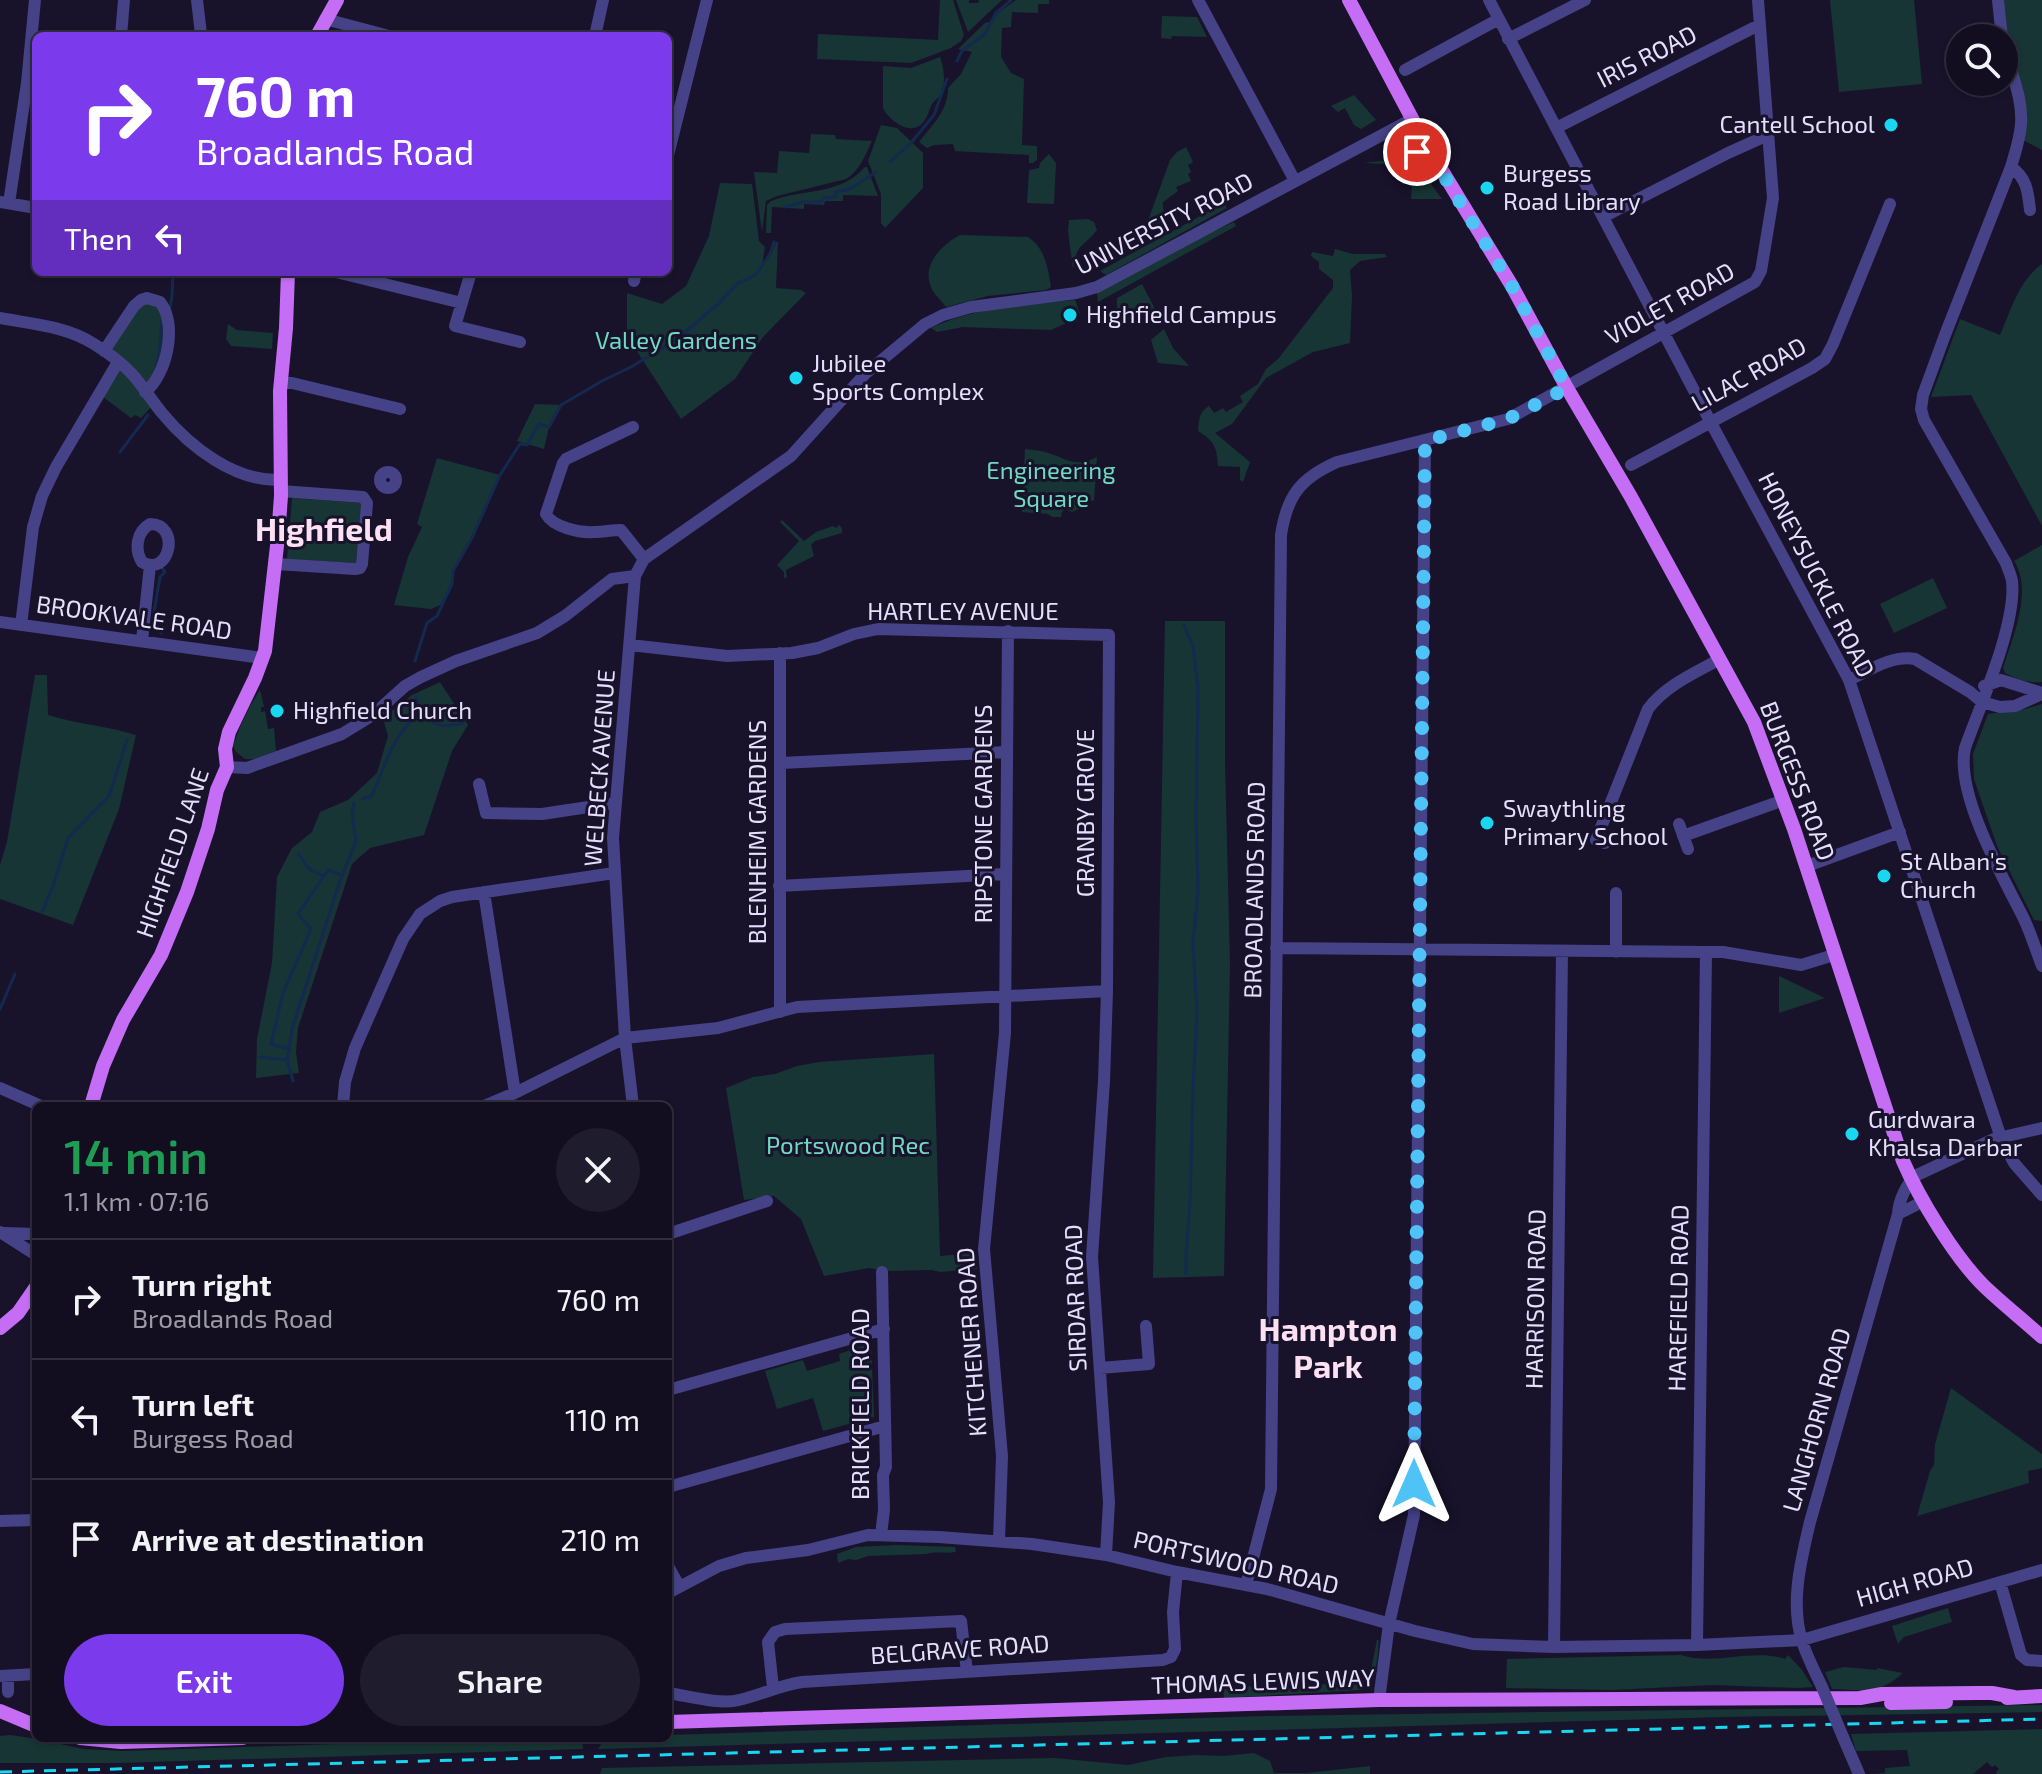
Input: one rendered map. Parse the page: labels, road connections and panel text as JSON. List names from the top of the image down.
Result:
{
  "streets": {
    "main road": ["BURGESS ROAD", "HIGHFIELD LANE", "THOMAS LEWIS WAY"],
    "street": [
      "IRIS ROAD",
      "UNIVERSITY ROAD",
      "VIOLET ROAD",
      "LILAC ROAD",
      "HONEYSUCKLE ROAD",
      "HARTLEY AVENUE",
      "BROOKVALE ROAD",
      "WELBECK AVENUE",
      "GRANBY GROVE",
      "RIPSTONE GARDENS",
      "BLENHEIM GARDENS",
      "BROADLANDS ROAD",
      "SIRDAR ROAD",
      "HAREFIELD ROAD",
      "HARRISON ROAD",
      "KITCHENER ROAD",
      "BRICKFIELD ROAD",
      "LANGHORN ROAD",
      "PORTSWOOD ROAD",
      "HIGH ROAD",
      "BELGRAVE ROAD"
    ]
  },
  "crossings": [
    ["IRIS ROAD", "VIOLET ROAD"],
    ["IRIS ROAD", "HONEYSUCKLE ROAD"],
    ["UNIVERSITY ROAD", "WELBECK AVENUE"],
    ["UNIVERSITY ROAD", "BURGESS ROAD"],
    ["VIOLET ROAD", "HONEYSUCKLE ROAD"],
    ["VIOLET ROAD", "BURGESS ROAD"],
    ["VIOLET ROAD", "BROADLANDS ROAD"],
    ["LILAC ROAD", "HONEYSUCKLE ROAD"],
    ["HARTLEY AVENUE", "WELBECK AVENUE"],
    ["HARTLEY AVENUE", "GRANBY GROVE"],
    ["HARTLEY AVENUE", "RIPSTONE GARDENS"],
    ["HARTLEY AVENUE", "BLENHEIM GARDENS"],
    ["BROOKVALE ROAD", "HIGHFIELD LANE"],
    ["BURGESS ROAD", "BROADLANDS ROAD"],
    ["BURGESS ROAD", "LANGHORN ROAD"],
    ["GRANBY GROVE", "SIRDAR ROAD"],
    ["RIPSTONE GARDENS", "KITCHENER ROAD"],
    ["BROADLANDS ROAD", "PORTSWOOD ROAD"],
    ["SIRDAR ROAD", "PORTSWOOD ROAD"],
    ["HAREFIELD ROAD", "PORTSWOOD ROAD"],
    ["HARRISON ROAD", "PORTSWOOD ROAD"],
    ["KITCHENER ROAD", "PORTSWOOD ROAD"],
    ["BRICKFIELD ROAD", "PORTSWOOD ROAD"],
    ["LANGHORN ROAD", "PORTSWOOD ROAD"],
    ["LANGHORN ROAD", "HIGH ROAD"],
    ["PORTSWOOD ROAD", "HIGH ROAD"],
    ["PORTSWOOD ROAD", "BELGRAVE ROAD"]
  ],
  "districts": ["Highfield", "Hampton Park"],
  "parks": ["Valley Gardens", "Engineering Square", "Portswood Rec"],
  "places": [
    "Cantell School",
    "Burgess Road Library",
    "Highfield Campus",
    "Jubilee Sports Complex",
    "Highfield Church",
    "Swaythling Primary School",
    "St Alban's Church",
    "Gurdwara Khalsa Darbar"
  ],
  "page": {
    "turn": ["760 m", "Broadlands Road"],
    "then": "Then",
    "heading": ["14 min", "1.1 km · 07:16"],
    "list": [
      {
        "name": "Turn right",
        "note": "Broadlands Road",
        "value": "760 m"
      },
      {
        "name": "Turn left",
        "note": "Burgess Road",
        "value": "110 m"
      },
      {
        "name": "Arrive at destination",
        "value": "210 m"
      }
    ],
    "buttons": ["Exit", "Share"]
  }
}
